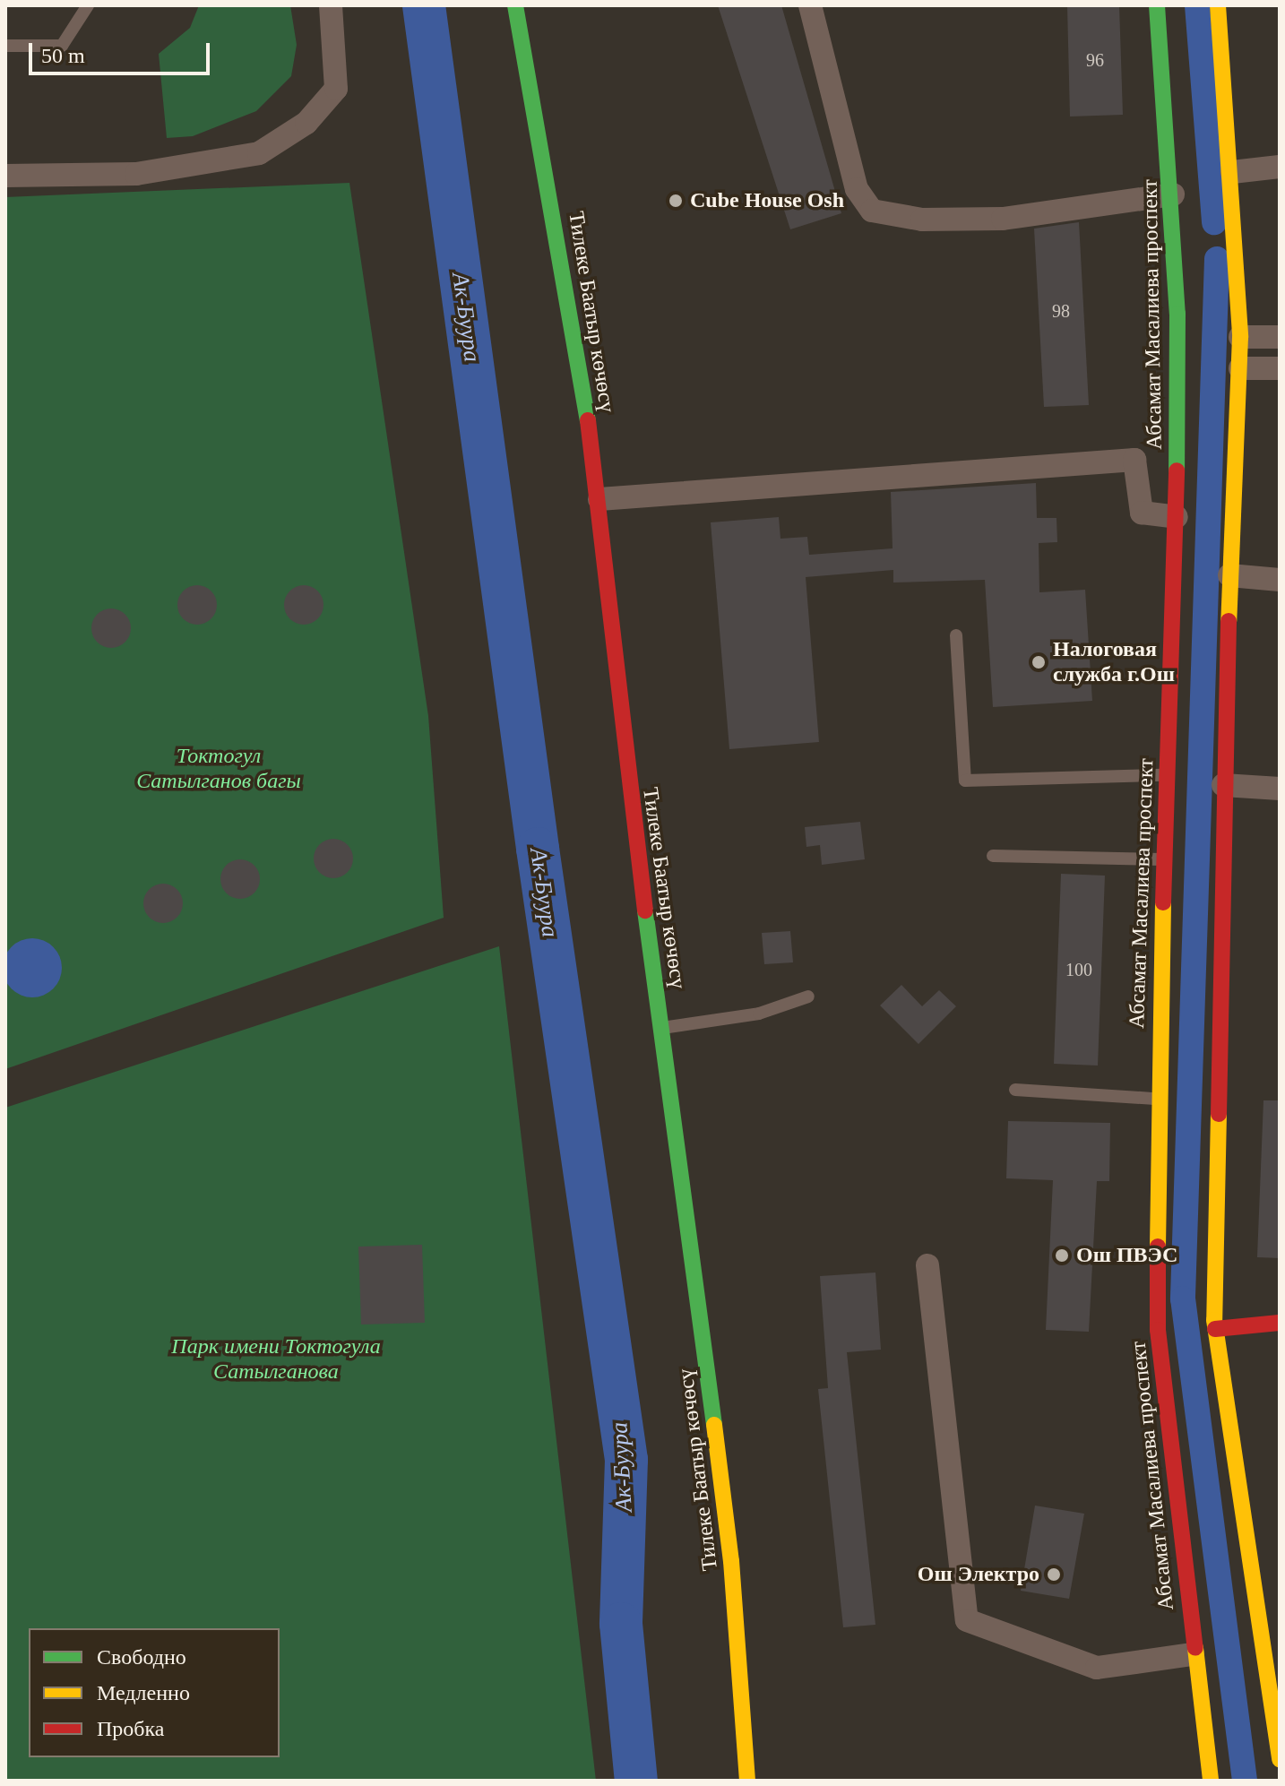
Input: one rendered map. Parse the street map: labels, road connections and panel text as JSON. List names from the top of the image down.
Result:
{
  "streets": {
    "main road": ["Тилеке Баатыр көчөсү", "Абсамат Масалиева проспект"]
  },
  "water": ["Ак-Буура"],
  "parks": ["Токтогул Сатылганов багы", "Парк имени Токтогула Сатылганова"],
  "places": [
    "Cube House Osh",
    "Налоговая служба г.Ош",
    "Ош ПВЭС",
    "Ош Электро"
  ],
  "house_numbers": ["96", "98", "100"],
  "legend": ["Свободно", "Медленно", "Пробка"],
  "scale_bar": "50 m"
}
